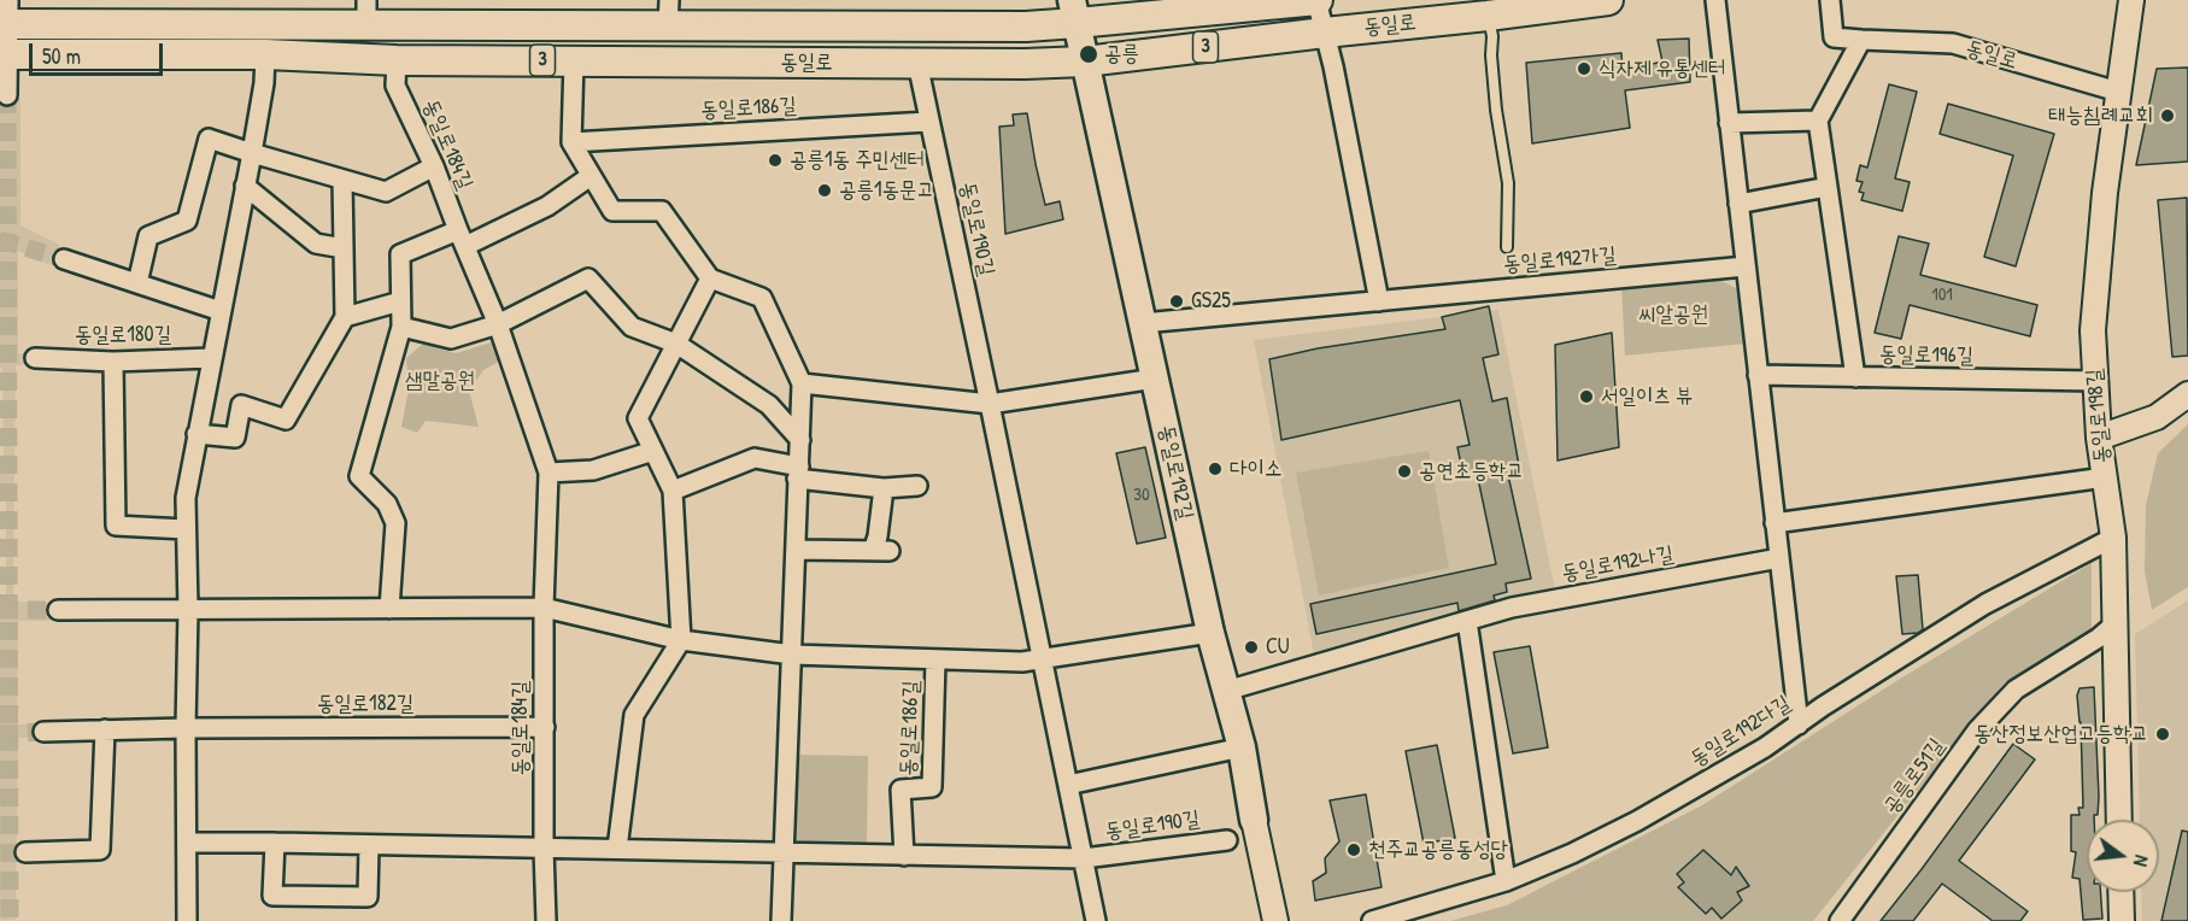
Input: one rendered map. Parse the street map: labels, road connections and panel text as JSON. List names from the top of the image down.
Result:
{
  "streets": {
    "main road": ["동일로", "3", "동일로192길"],
    "street": [
      "동일로186길",
      "동일로184길",
      "동일로190길",
      "동일로192가길",
      "동일로180길",
      "동일로196길",
      "동일로198길",
      "동일로192나길",
      "동일로182길",
      "동일로192다길",
      "공릉로51길"
    ]
  },
  "crossings": [
    ["동일로", "동일로184길"],
    ["동일로", "동일로190길"],
    ["동일로", "동일로198길"],
    ["동일로", "동일로192길"],
    ["동일로186길", "동일로190길"],
    ["동일로184길", "동일로182길"],
    ["동일로192가길", "동일로192길"],
    ["동일로196길", "동일로198길"],
    ["동일로198길", "동일로192다길"],
    ["동일로198길", "공릉로51길"],
    ["동일로192길", "동일로192나길"]
  ],
  "parks": ["씨알공원", "샘말공원"],
  "places": [
    "공릉",
    "식자제 유통센터",
    "태능침례교회",
    "공릉1동 주민센터",
    "공릉1동문고",
    "GS25",
    "서일이츠 뷰",
    "다이소",
    "공연초등학교",
    "CU",
    "동산정보산업고등학교",
    "천주교공릉동성당"
  ],
  "house_numbers": ["101", "30"],
  "scale_bar": "50 m",
  "north": "right"
}
